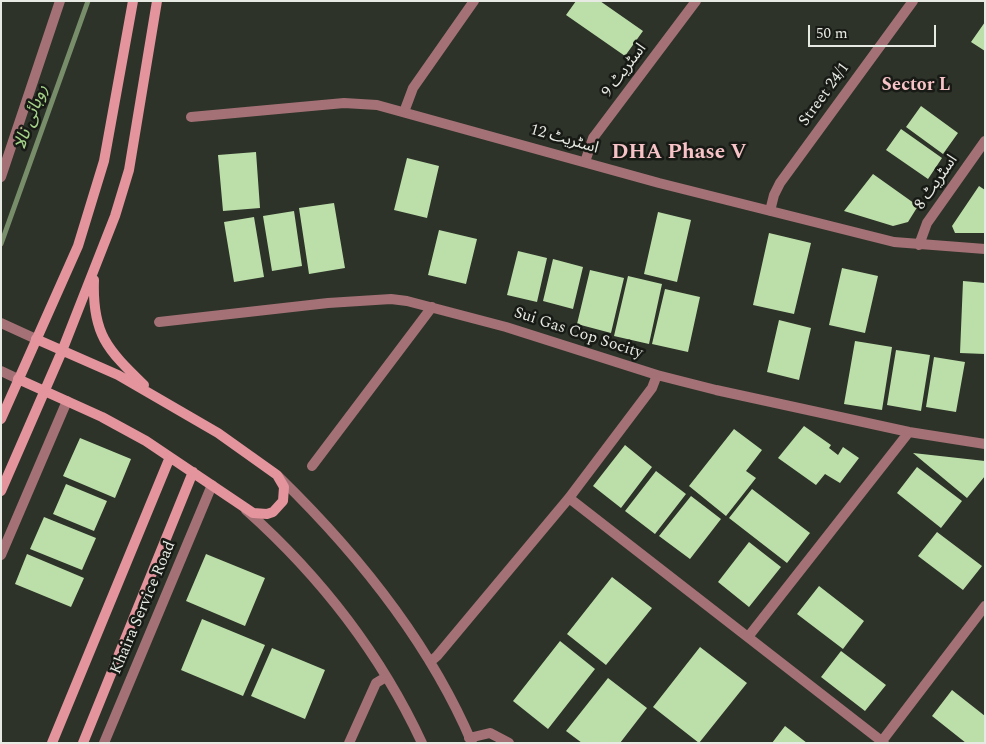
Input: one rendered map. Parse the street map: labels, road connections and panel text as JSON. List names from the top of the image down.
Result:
{
  "streets": {
    "street": [
      "اسٹریٹ 9",
      "Street 24/1",
      "اسٹریٹ 12",
      "اسٹریٹ 8",
      "Sui Gas Cop Socity",
      "Khaira Service Road"
    ]
  },
  "crossings": [
    ["اسٹریٹ 9", "اسٹریٹ 12"],
    ["Street 24/1", "اسٹریٹ 12"],
    ["اسٹریٹ 12", "اسٹریٹ 8"]
  ],
  "districts": ["Sector L", "DHA Phase V"],
  "water": ["روہائی نالا"],
  "scale_bar": "50 m"
}
